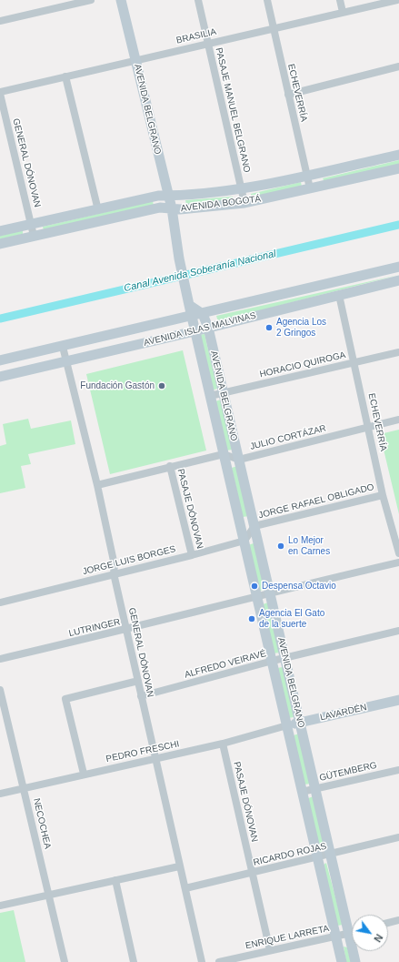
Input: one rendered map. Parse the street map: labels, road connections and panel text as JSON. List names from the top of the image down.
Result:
{
  "streets": {
    "main road": [
      "AVENIDA BELGRANO",
      "AVENIDA BOGOTÁ",
      "AVENIDA ISLAS MALVINAS",
      "LAVARDÉN"
    ],
    "street": [
      "BRASILIA",
      "ECHEVERRÍA",
      "PASAJE MANUEL BELGRANO",
      "GENERAL DÓNOVAN",
      "HORACIO QUIROGA",
      "JULIO CORTÁZAR",
      "JORGE RAFAEL OBLIGADO",
      "PASAJE DÓNOVAN",
      "JORGE LUIS BORGES",
      "LUTRINGER",
      "ALFREDO VEIRAVÉ",
      "PEDRO FRESCHI",
      "GÜTEMBERG",
      "NECOCHEA",
      "RICARDO ROJAS",
      "ENRIQUE LARRETA"
    ]
  },
  "crossings": [
    ["BRASILIA", "ECHEVERRÍA"],
    ["BRASILIA", "AVENIDA BELGRANO"],
    ["BRASILIA", "PASAJE MANUEL BELGRANO"],
    ["BRASILIA", "GENERAL DÓNOVAN"],
    ["ECHEVERRÍA", "AVENIDA BOGOTÁ"],
    ["ECHEVERRÍA", "AVENIDA ISLAS MALVINAS"],
    ["ECHEVERRÍA", "HORACIO QUIROGA"],
    ["ECHEVERRÍA", "JULIO CORTÁZAR"],
    ["ECHEVERRÍA", "JORGE RAFAEL OBLIGADO"],
    ["AVENIDA BELGRANO", "AVENIDA BOGOTÁ"],
    ["AVENIDA BELGRANO", "AVENIDA ISLAS MALVINAS"],
    ["AVENIDA BELGRANO", "HORACIO QUIROGA"],
    ["AVENIDA BELGRANO", "JULIO CORTÁZAR"],
    ["AVENIDA BELGRANO", "JORGE RAFAEL OBLIGADO"],
    ["AVENIDA BELGRANO", "JORGE LUIS BORGES"],
    ["AVENIDA BELGRANO", "LUTRINGER"],
    ["AVENIDA BELGRANO", "ALFREDO VEIRAVÉ"],
    ["AVENIDA BELGRANO", "LAVARDÉN"],
    ["AVENIDA BELGRANO", "PEDRO FRESCHI"],
    ["AVENIDA BELGRANO", "GÜTEMBERG"],
    ["AVENIDA BELGRANO", "RICARDO ROJAS"],
    ["AVENIDA BELGRANO", "ENRIQUE LARRETA"],
    ["PASAJE MANUEL BELGRANO", "AVENIDA BOGOTÁ"],
    ["GENERAL DÓNOVAN", "AVENIDA BOGOTÁ"],
    ["GENERAL DÓNOVAN", "AVENIDA ISLAS MALVINAS"],
    ["GENERAL DÓNOVAN", "JORGE LUIS BORGES"],
    ["GENERAL DÓNOVAN", "LUTRINGER"],
    ["GENERAL DÓNOVAN", "ALFREDO VEIRAVÉ"],
    ["GENERAL DÓNOVAN", "PEDRO FRESCHI"],
    ["GENERAL DÓNOVAN", "RICARDO ROJAS"],
    ["PASAJE DÓNOVAN", "JORGE LUIS BORGES"],
    ["PASAJE DÓNOVAN", "PEDRO FRESCHI"],
    ["PASAJE DÓNOVAN", "RICARDO ROJAS"],
    ["PASAJE DÓNOVAN", "ENRIQUE LARRETA"],
    ["LAVARDÉN", "PEDRO FRESCHI"],
    ["PEDRO FRESCHI", "NECOCHEA"]
  ],
  "water": ["Canal Avenida Soberanía Nacional"],
  "places": [
    "Agencia Los 2 Gringos",
    "Fundación Gastón",
    "Lo Mejor en Carnes",
    "Despensa Octavio",
    "Agencia El Gato de la suerte"
  ],
  "north": "bottom right"
}
